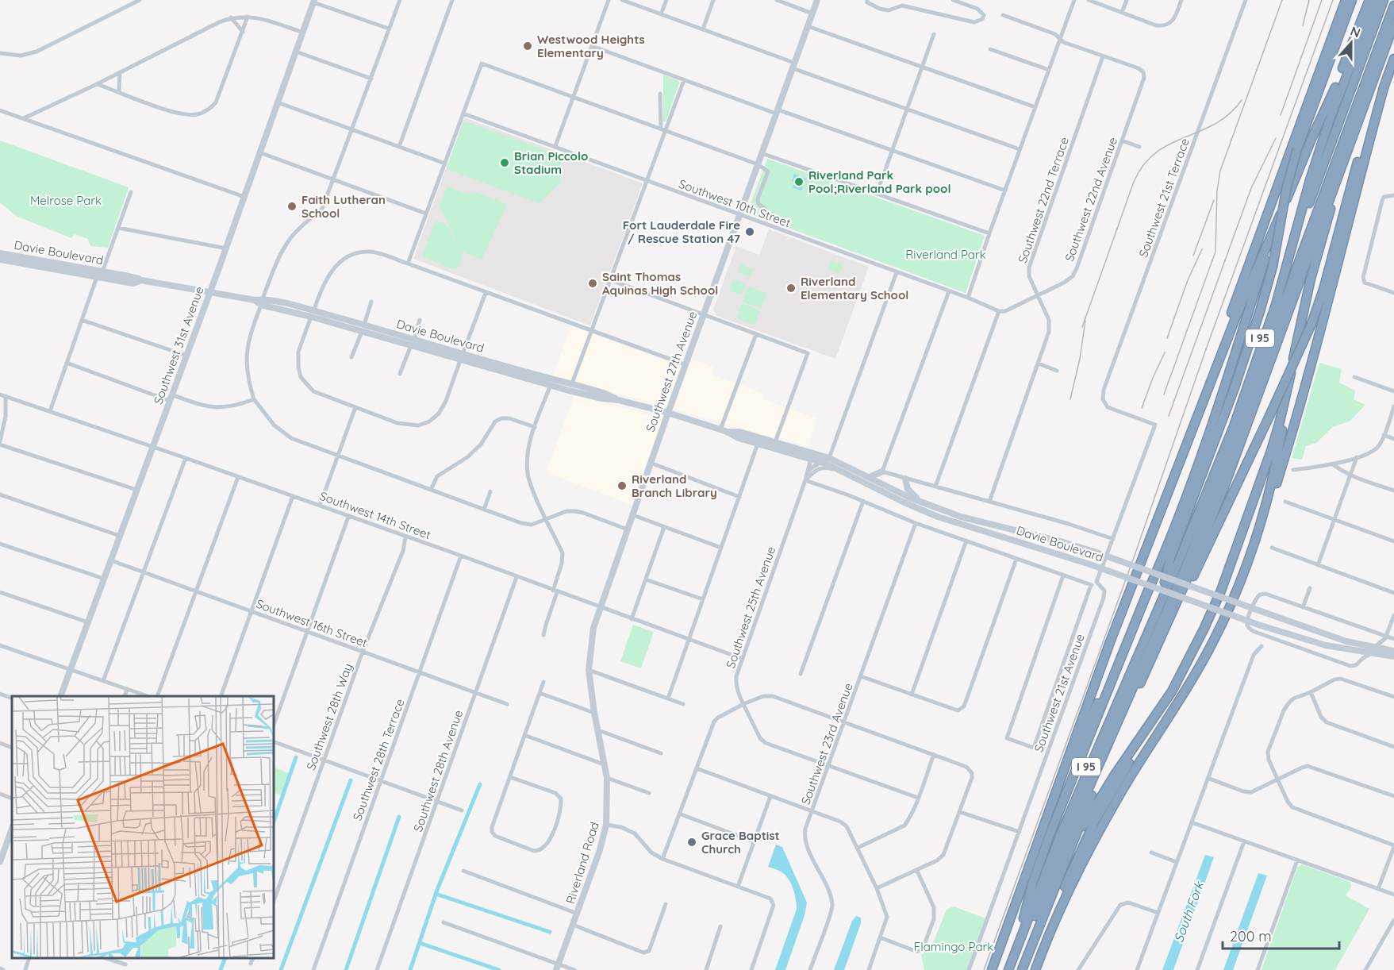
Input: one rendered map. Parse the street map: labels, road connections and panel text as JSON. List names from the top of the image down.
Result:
{
  "streets": {
    "highway": ["I 95"],
    "main road": [
      "Davie Boulevard",
      "Southwest 31st Avenue",
      "Southwest 27th Avenue",
      "Riverland Road"
    ],
    "street": [
      "Southwest 21st Terrace",
      "Southwest 22nd Avenue",
      "Southwest 22nd Terrace",
      "Southwest 10th Street",
      "Southwest 14th Street",
      "Southwest 25th Avenue",
      "Southwest 16th Street",
      "Southwest 21st Avenue",
      "Southwest 28th Way",
      "Southwest 23rd Avenue",
      "Southwest 28th Terrace",
      "Southwest 28th Avenue"
    ]
  },
  "crossings": [
    ["Southwest 22nd Avenue", "Southwest 22nd Terrace"],
    ["Southwest 10th Street", "Southwest 27th Avenue"],
    ["Davie Boulevard", "Southwest 31st Avenue"],
    ["Davie Boulevard", "Southwest 27th Avenue"],
    ["Davie Boulevard", "Southwest 25th Avenue"],
    ["Southwest 31st Avenue", "Southwest 14th Street"],
    ["Southwest 31st Avenue", "Southwest 16th Street"],
    ["Southwest 27th Avenue", "Southwest 14th Street"],
    ["Southwest 27th Avenue", "Riverland Road"],
    ["Southwest 14th Street", "Southwest 25th Avenue"],
    ["Southwest 14th Street", "Southwest 28th Way"],
    ["Southwest 14th Street", "Southwest 28th Terrace"],
    ["Southwest 14th Street", "Southwest 28th Avenue"],
    ["Southwest 25th Avenue", "Southwest 23rd Avenue"],
    ["Southwest 16th Street", "Southwest 28th Way"],
    ["Southwest 16th Street", "Southwest 28th Terrace"],
    ["Southwest 16th Street", "Southwest 28th Avenue"]
  ],
  "water": ["South Fork"],
  "parks": ["Melrose Park", "Riverland Park", "Flamingo Park"],
  "places": [
    "Westwood Heights Elementary",
    "Brian Piccolo Stadium",
    "Riverland Park Pool;Riverland Park pool",
    "Faith Lutheran School",
    "Fort Lauderdale Fire / Rescue Station 47",
    "Saint Thomas Aquinas High School",
    "Riverland Elementary School",
    "Riverland Branch Library",
    "Grace Baptist Church"
  ],
  "scale_bar": "200 m",
  "north": "top"
}
